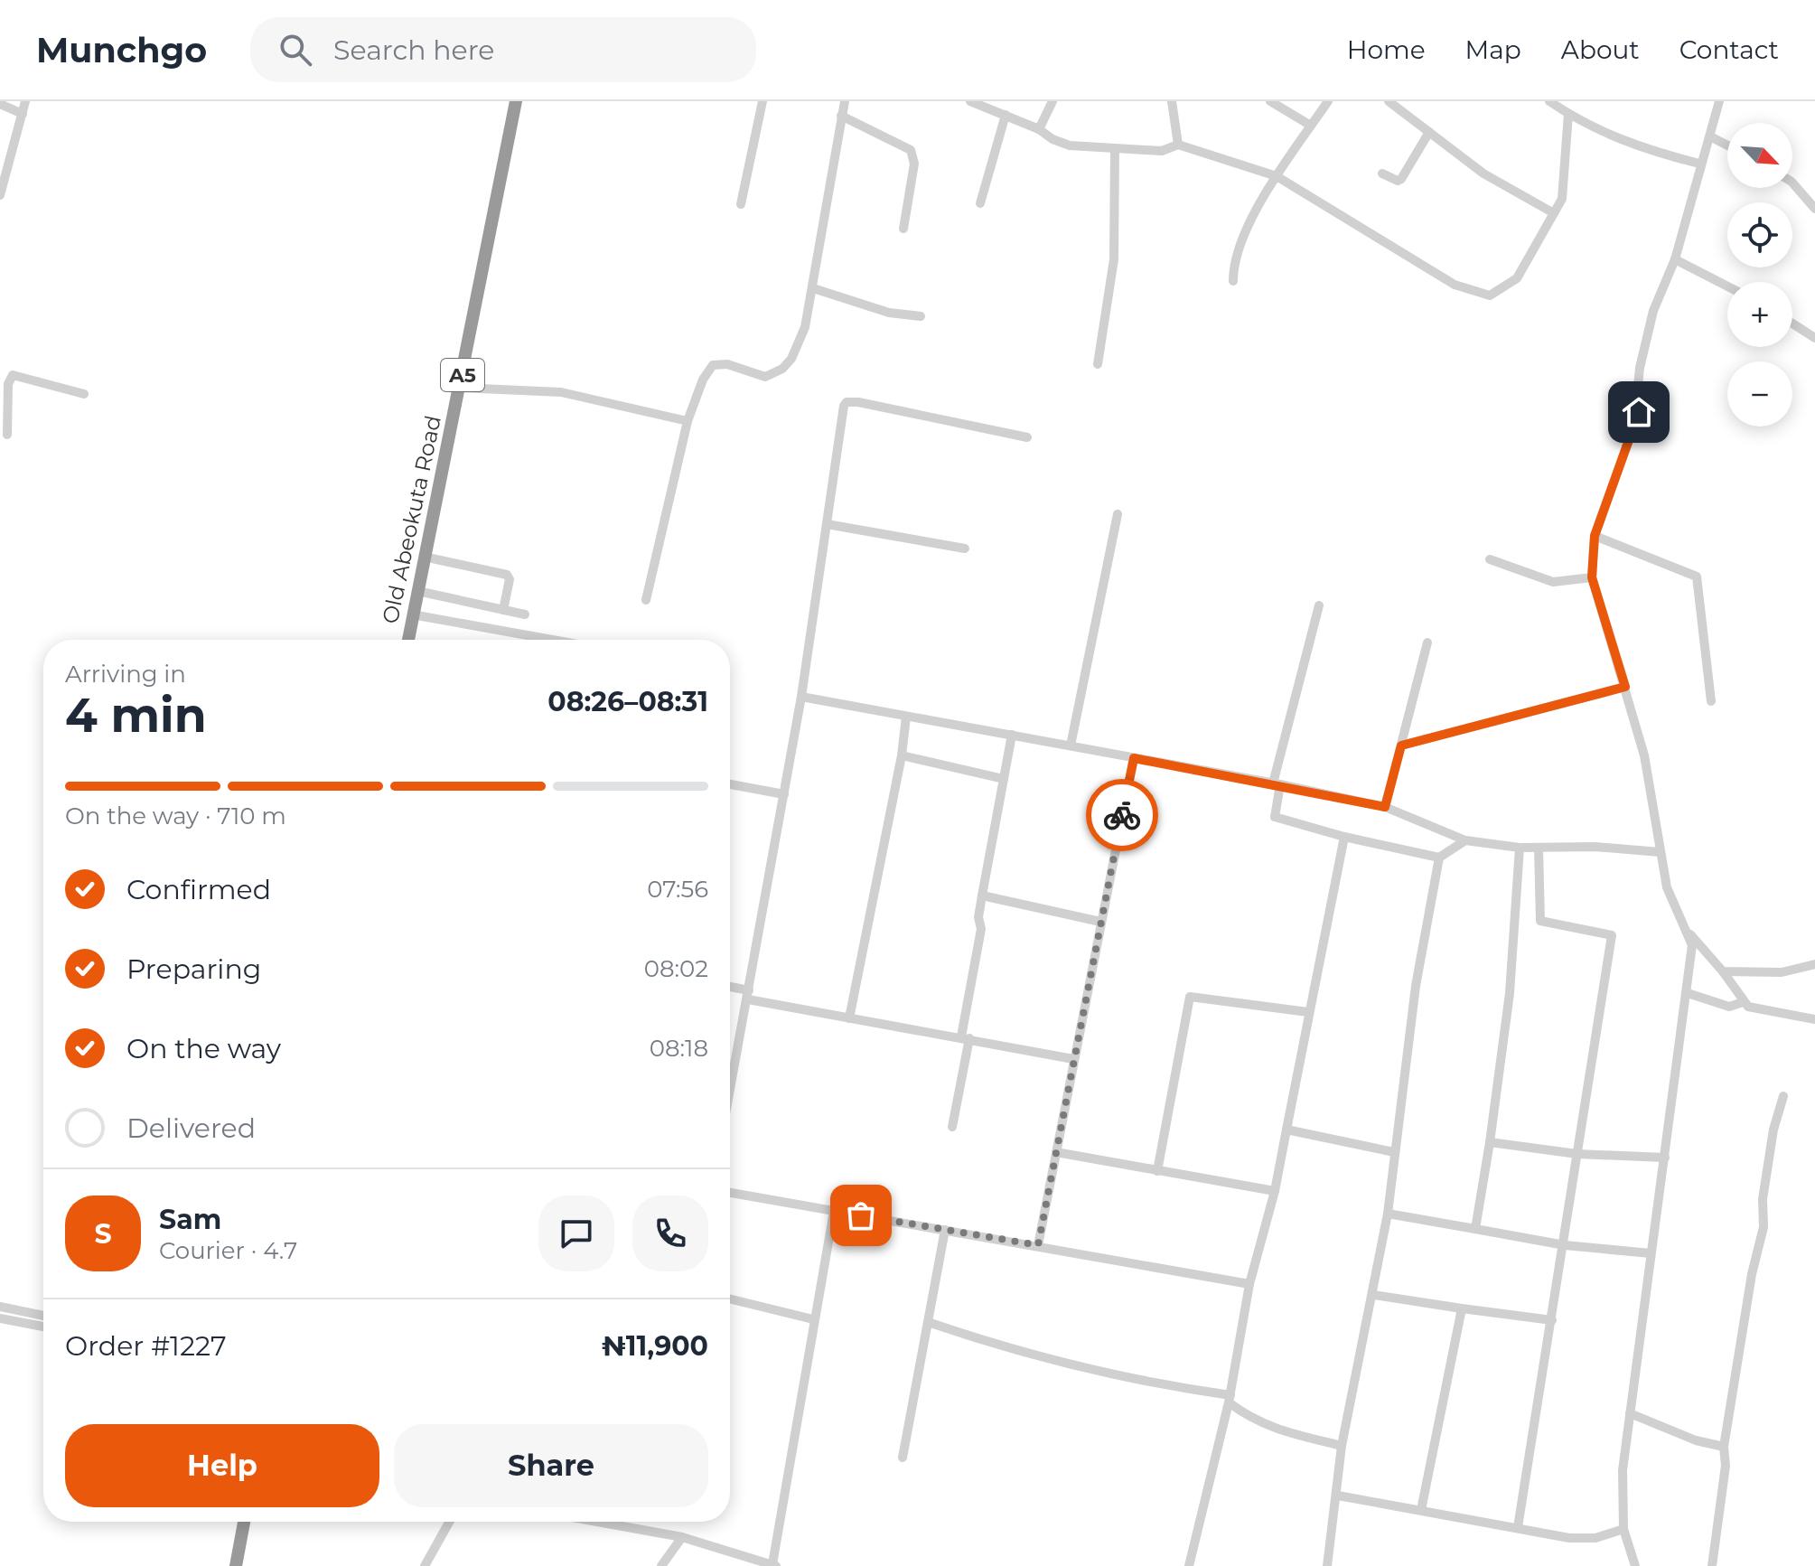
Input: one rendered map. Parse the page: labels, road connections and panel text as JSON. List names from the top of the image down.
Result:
{
  "streets": {
    "highway": ["A5", "Old Abeokuta Road"]
  },
  "north": "bottom right",
  "page": {
    "header": "Munchgo",
    "search": "Search here",
    "nav": [
      "Home",
      "Map",
      "About",
      "Contact"
    ],
    "map_buttons": ["+", "−"],
    "heading": ["4 min", "Arriving in", "08:26–08:31"],
    "panel": [
      "Sam",
      "Courier · 4.7",
      "Order #1227",
      "₦11,900"
    ],
    "bar": "On the way · 710 m",
    "list": [
      ["Confirmed", "07:56"],
      ["Preparing", "08:02"],
      ["On the way", "08:18"],
      "Delivered"
    ],
    "round": "S",
    "buttons": ["Help", "Share"]
  }
}
